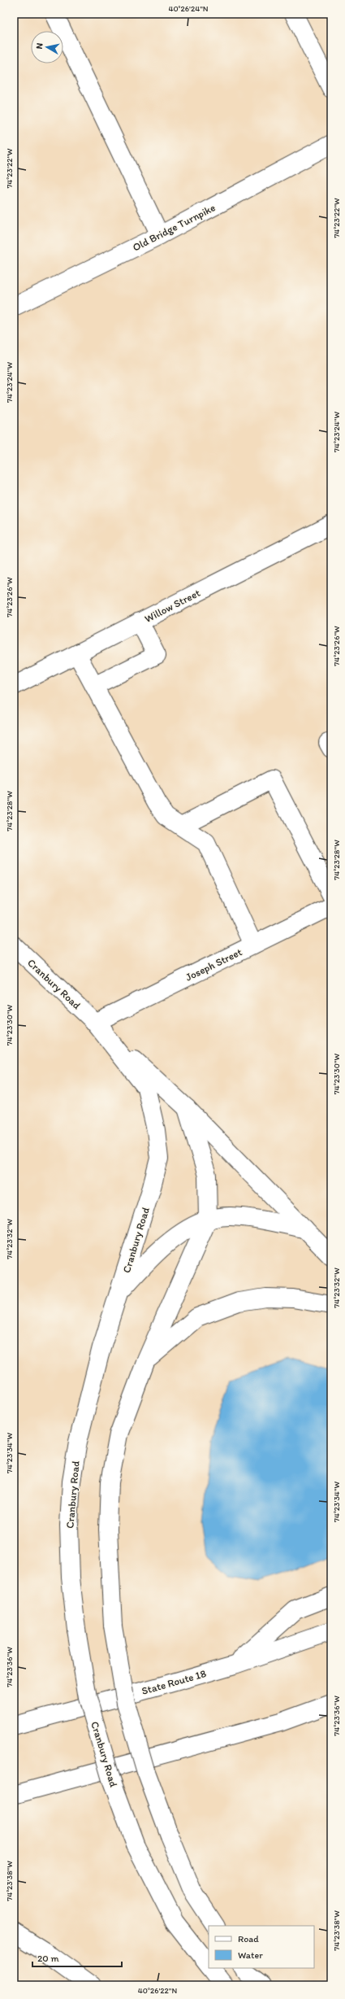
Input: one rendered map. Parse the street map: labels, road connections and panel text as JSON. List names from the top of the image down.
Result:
{
  "streets": {
    "main road": [
      "Old Bridge Turnpike",
      "Willow Street",
      "Joseph Street",
      "Cranbury Road",
      "State Route 18"
    ]
  },
  "crossings": [
    ["Joseph Street", "Cranbury Road"]
  ],
  "legend": ["Road", "Water"],
  "scale_bar": "20 m",
  "north": "left",
  "coordinates": [
    "40°26'24\"N",
    "74°23'22\"W",
    "74°23'24\"W",
    "74°23'26\"W",
    "74°23'28\"W",
    "74°23'30\"W",
    "74°23'32\"W",
    "74°23'34\"W",
    "74°23'36\"W",
    "74°23'38\"W",
    "40°26'22\"N"
  ]
}
